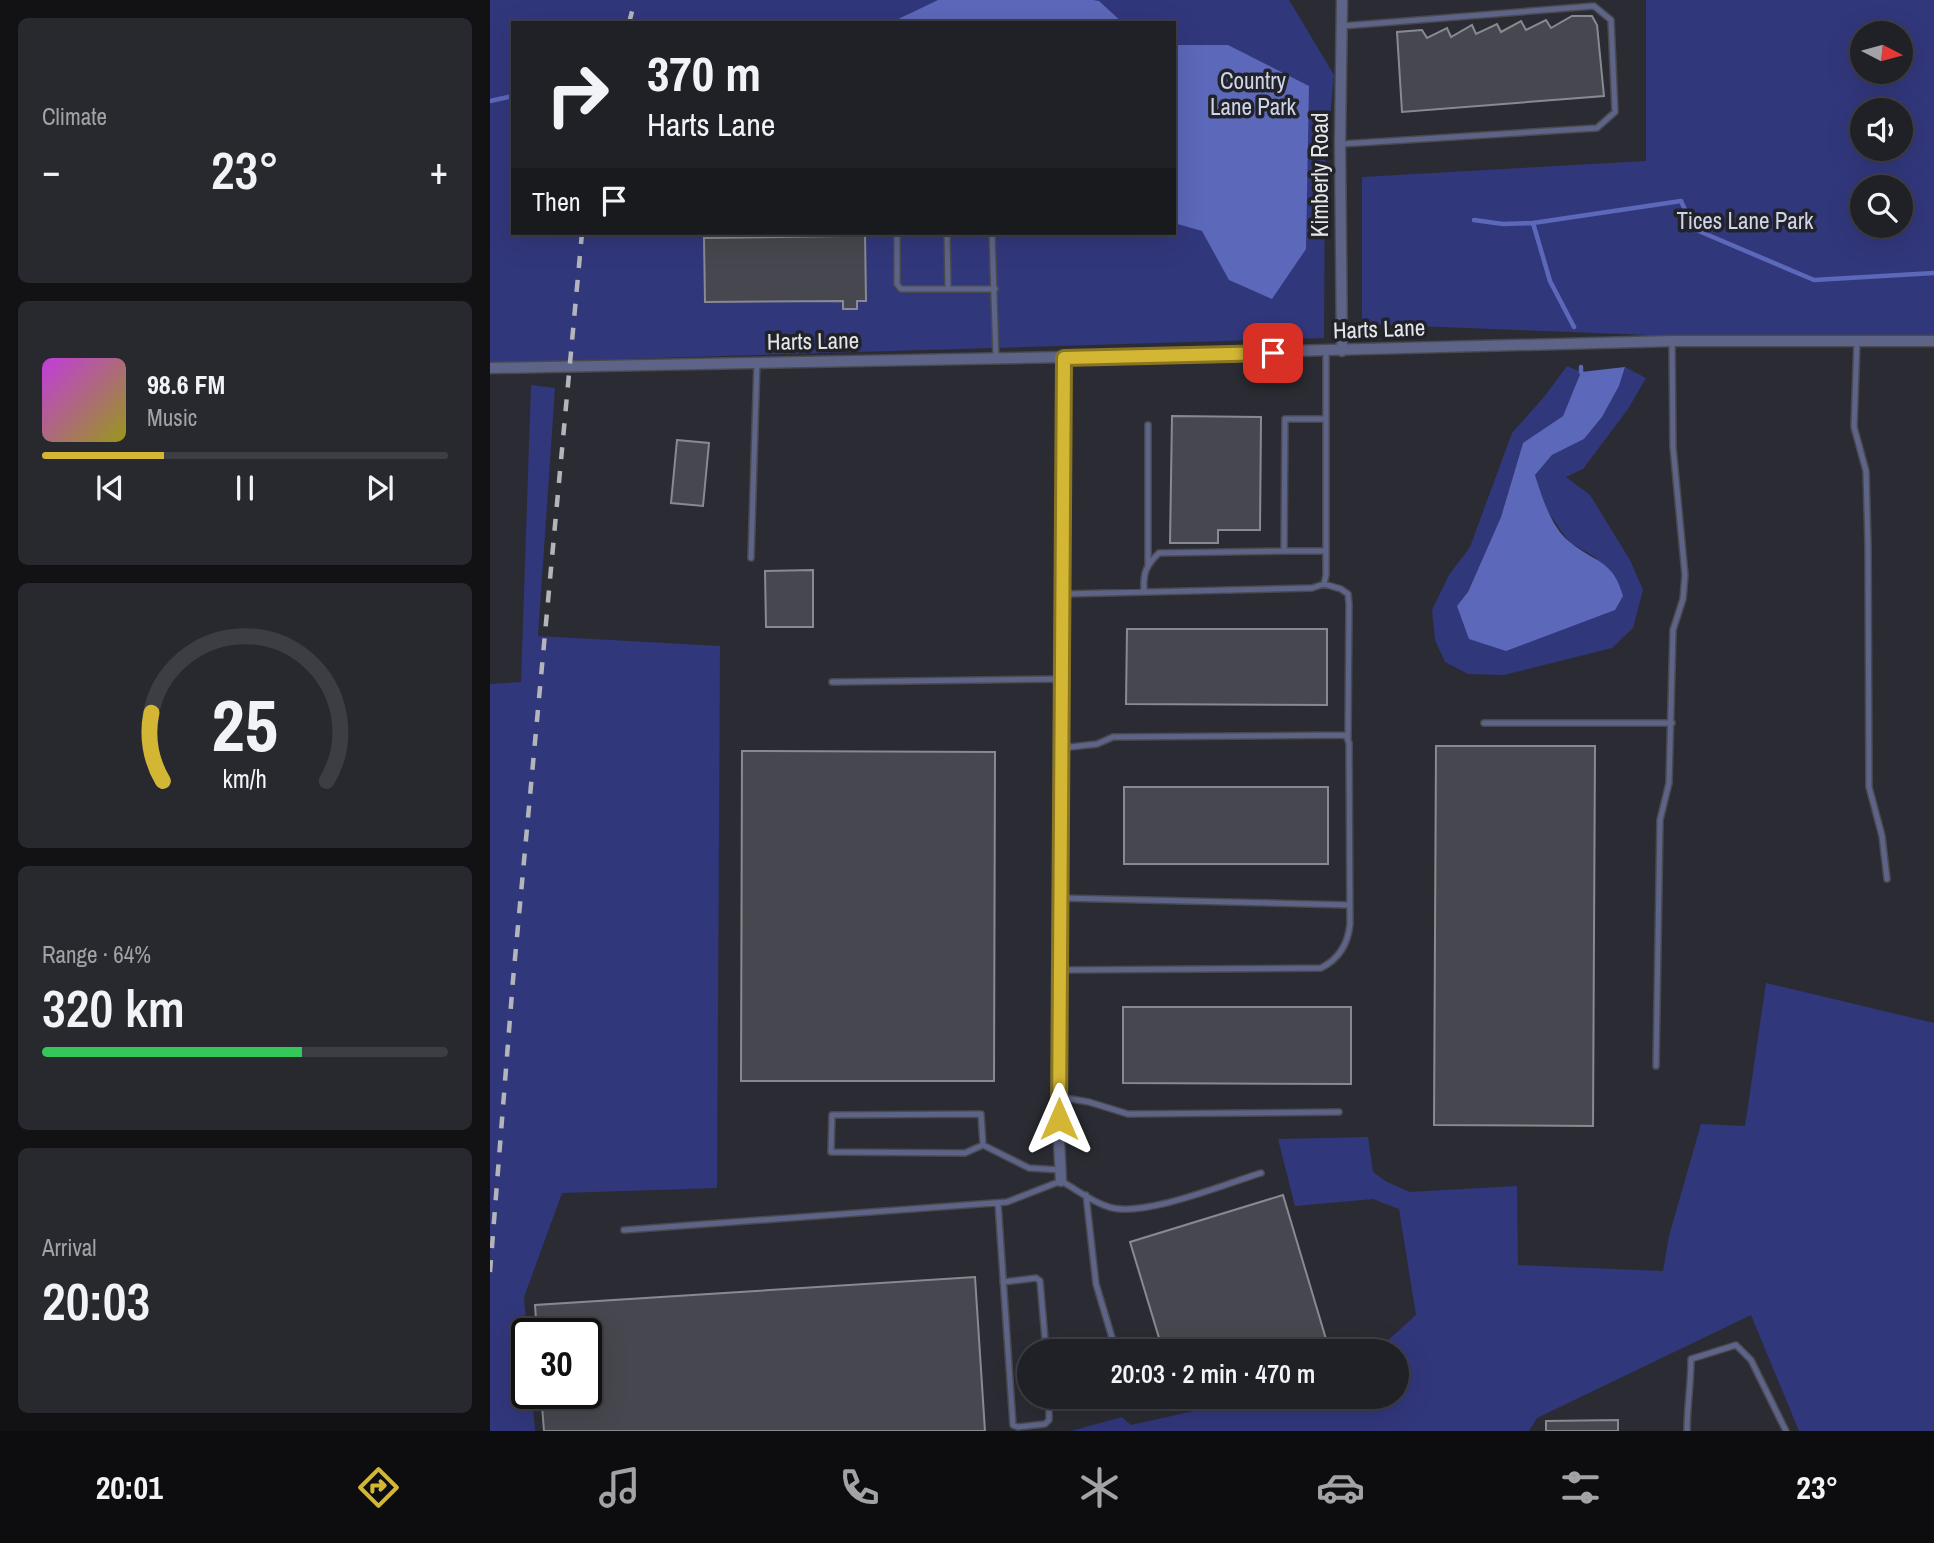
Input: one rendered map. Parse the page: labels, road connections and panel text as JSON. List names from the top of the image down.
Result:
{
  "streets": {
    "street": ["Kimberly Road", "Harts Lane"]
  },
  "crossings": [
    ["Kimberly Road", "Harts Lane"]
  ],
  "parks": ["Country Lane Park", "Tices Lane Park"],
  "north": "right",
  "page": {
    "tile": [
      "Climate",
      ["Range · 64%", "320 km"],
      ["Arrival", "20:03"]
    ],
    "turn": ["370 m", "Harts Lane"],
    "heat": ["−", "23°", "+"],
    "then": "Then",
    "song": ["98.6 FM", "Music"],
    "limit": "30",
    "trip": "20:03 · 2 min · 470 m",
    "tabs": ["20:01", "23°"],
    "gauge": ["25", "km/h"]
  }
}
